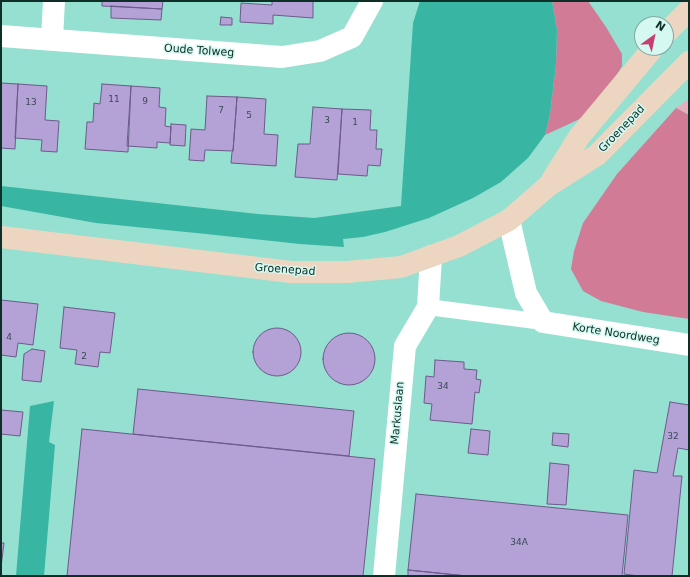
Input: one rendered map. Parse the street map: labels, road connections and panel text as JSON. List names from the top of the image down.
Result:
{
  "streets": {
    "street": [
      "Oude Tolweg",
      "Groenepad",
      "Korte Noordweg",
      "Markuslaan"
    ]
  },
  "crossings": [
    ["Groenepad", "Markuslaan"],
    ["Korte Noordweg", "Markuslaan"]
  ],
  "house_numbers": [
    "11",
    "9",
    "13",
    "7",
    "5",
    "3",
    "1",
    "4",
    "2",
    "34",
    "32",
    "34A"
  ],
  "north": "top right"
}
